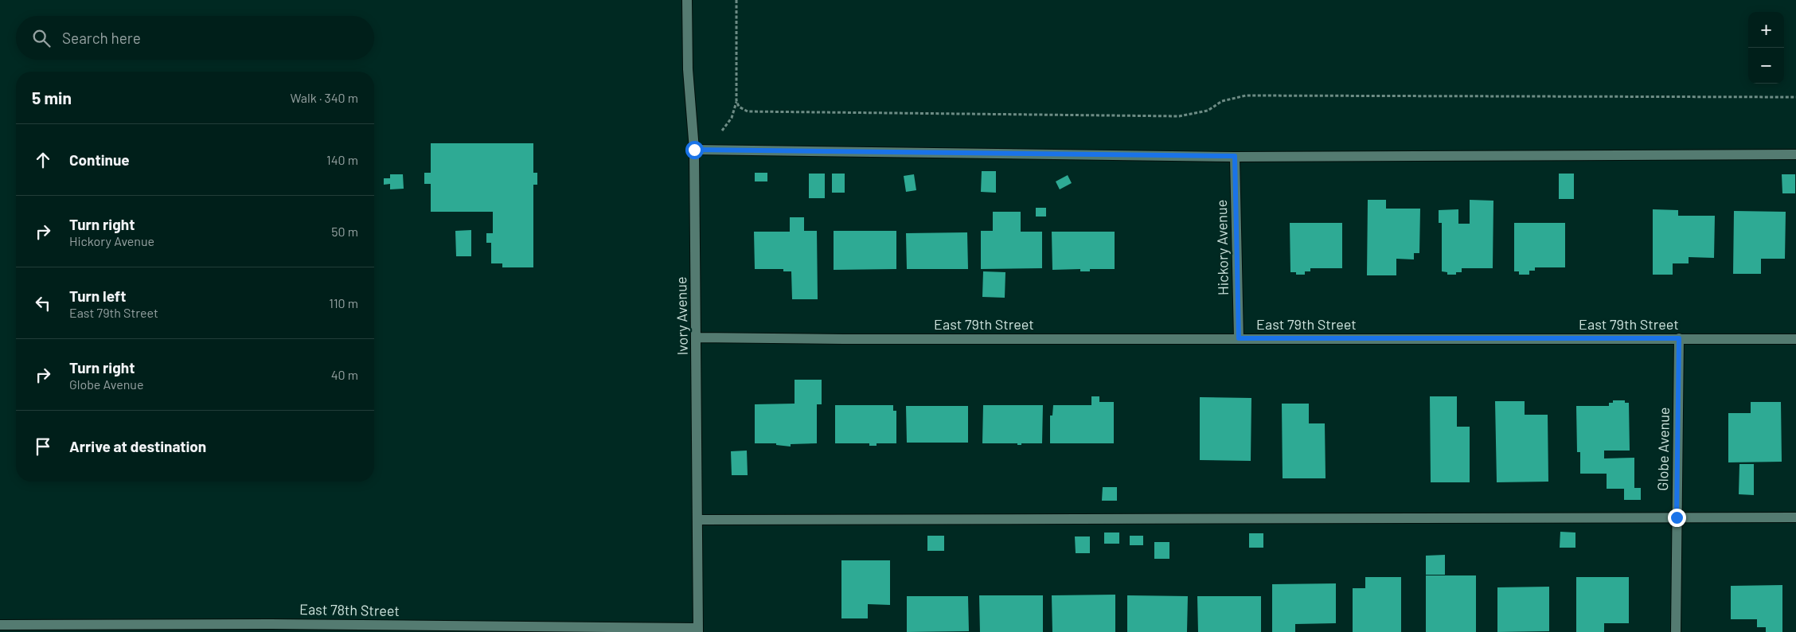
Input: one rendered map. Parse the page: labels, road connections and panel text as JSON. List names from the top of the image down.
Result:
{
  "streets": {
    "street": [
      "Hickory Avenue",
      "Ivory Avenue",
      "East 79th Street",
      "Globe Avenue",
      "East 78th Street"
    ]
  },
  "crossings": [
    ["Hickory Avenue", "East 79th Street"],
    ["Ivory Avenue", "East 79th Street"],
    ["Ivory Avenue", "East 78th Street"],
    ["East 79th Street", "Globe Avenue"]
  ],
  "page": {
    "map_buttons": ["+", "−"],
    "search": "Search here",
    "heading": ["5 min", "Walk · 340 m"],
    "list": [
      ["Continue", "140 m"],
      ["Turn right", "Hickory Avenue", "50 m"],
      ["Turn left", "East 79th Street", "110 m"],
      ["Turn right", "Globe Avenue", "40 m"],
      "Arrive at destination"
    ]
  }
}
